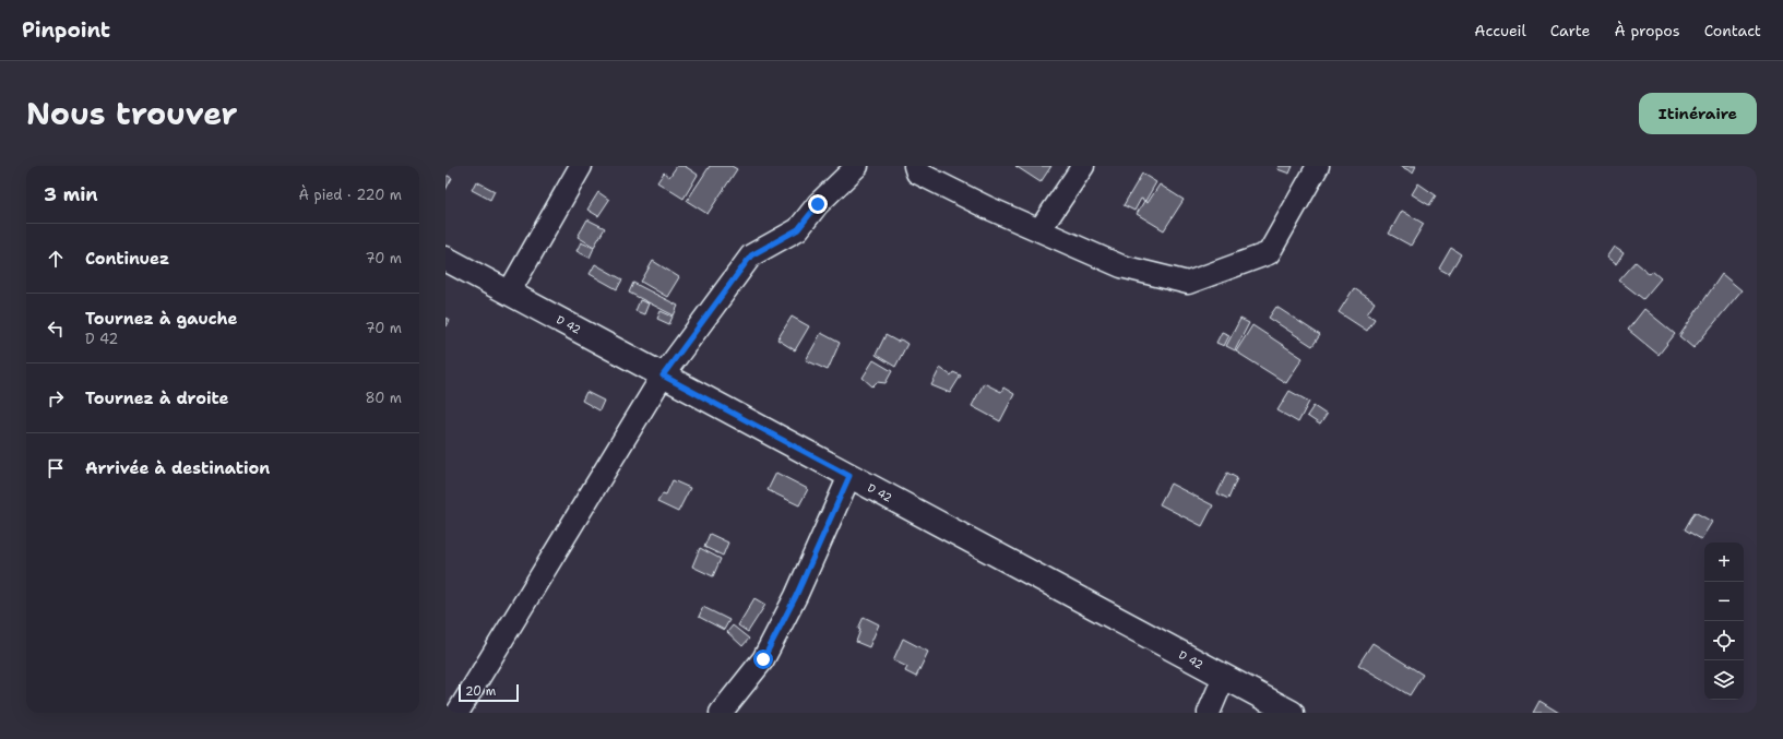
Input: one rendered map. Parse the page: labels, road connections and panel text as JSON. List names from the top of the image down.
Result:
{
  "streets": {
    "street": ["D 42"]
  },
  "scale_bar": "20 m",
  "page": {
    "header": "Pinpoint",
    "nav": [
      "Accueil",
      "Carte",
      "À propos",
      "Contact"
    ],
    "title": "Nous trouver",
    "buttons": "Itinéraire",
    "heading": ["3 min", "À pied · 220 m"],
    "list": [
      ["Continuez", "70 m"],
      ["Tournez à gauche", "D 42", "70 m"],
      ["Tournez à droite", "80 m"],
      "Arrivée à destination"
    ],
    "map_buttons": ["+", "−"],
    "scale": "20 m"
  }
}
